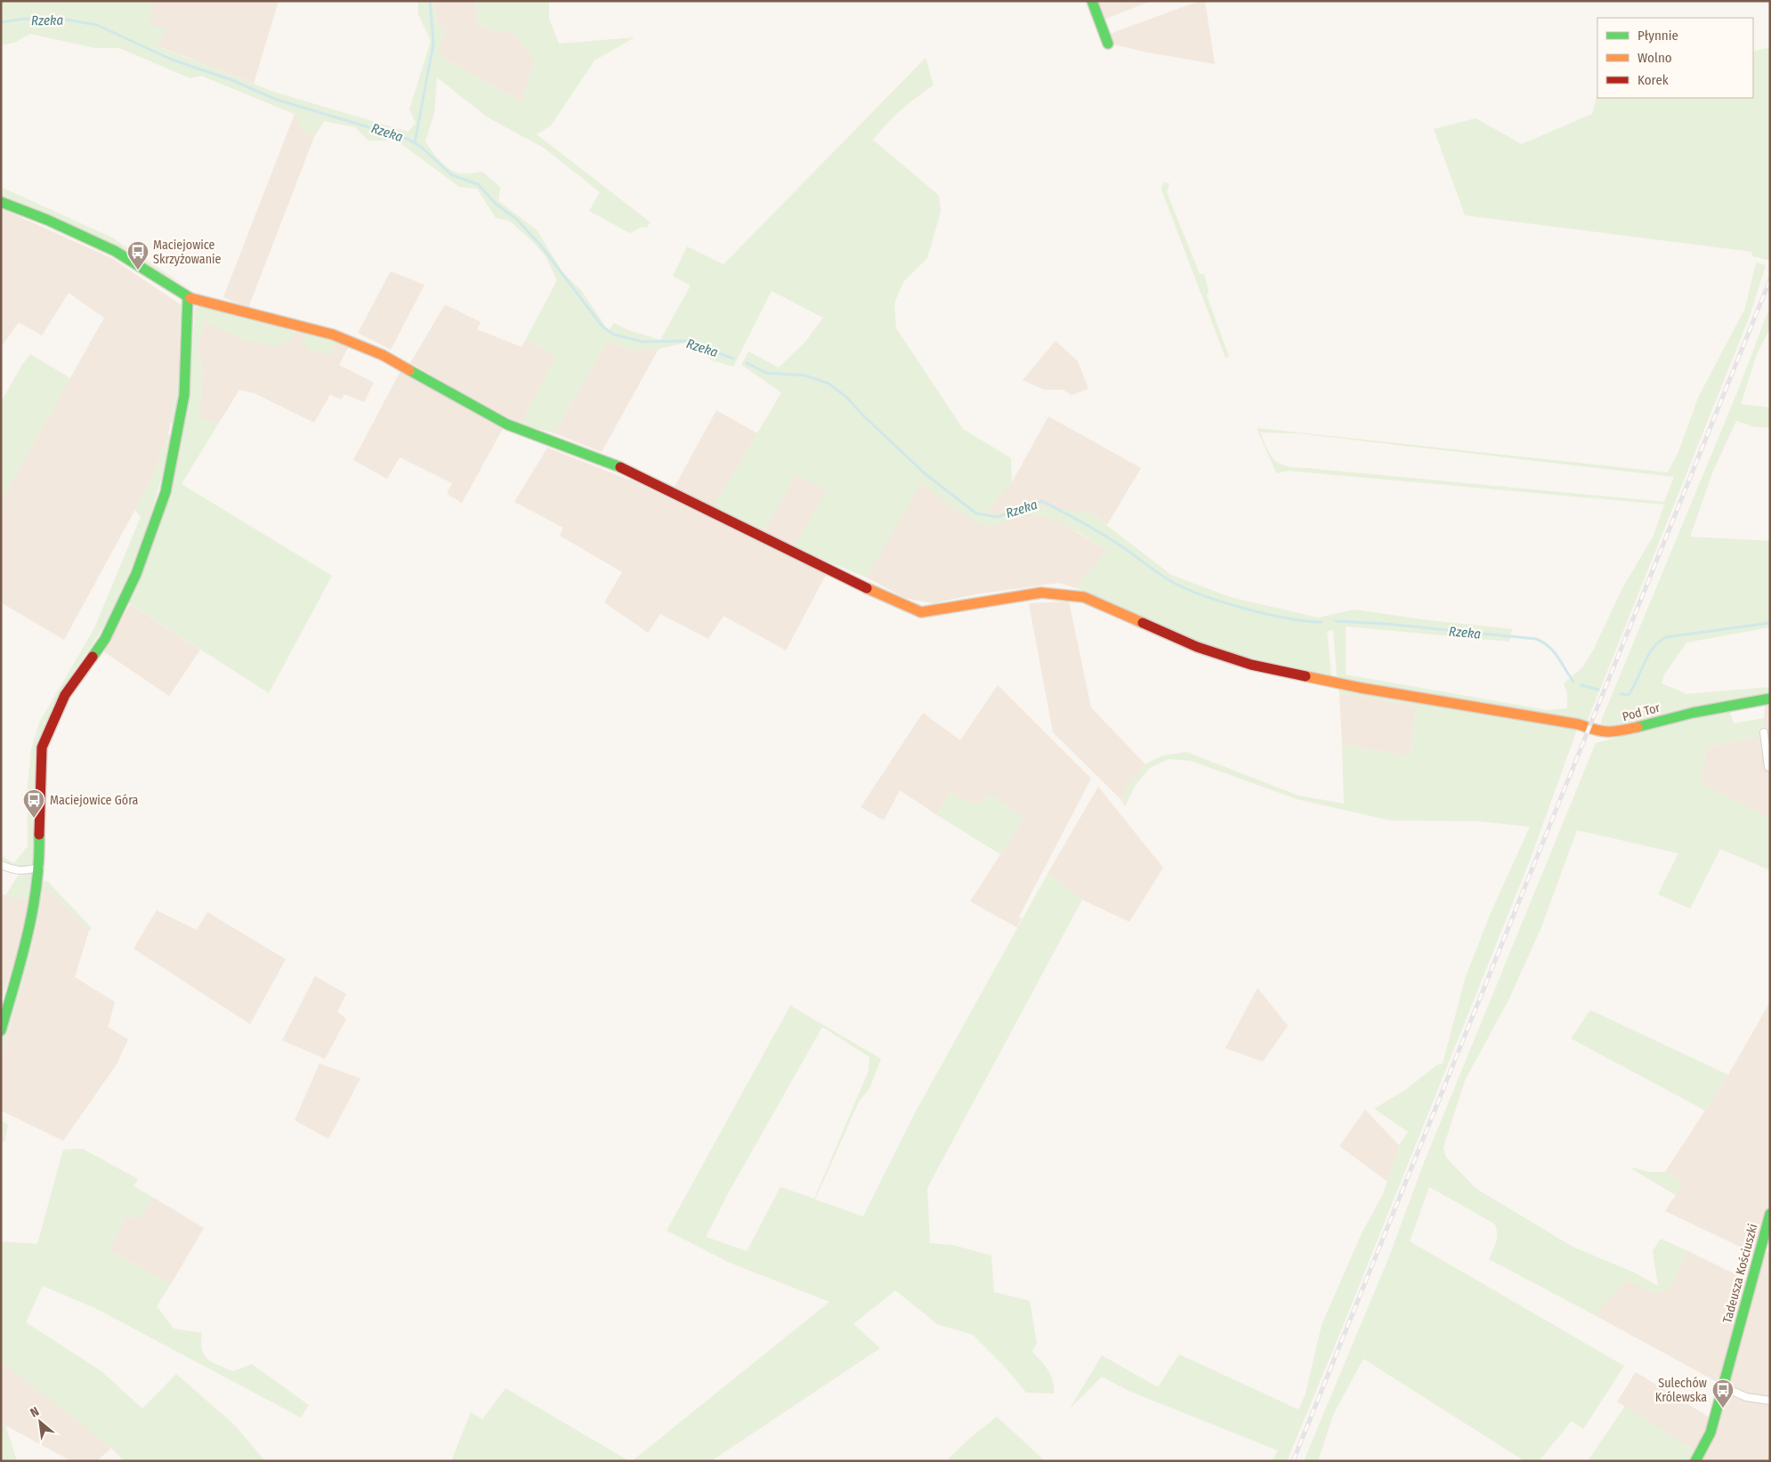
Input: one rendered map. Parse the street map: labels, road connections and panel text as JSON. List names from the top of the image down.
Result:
{
  "streets": {
    "street": ["Pod Tor", "Tadeusza Kościuszki"]
  },
  "water": ["Rzeka"],
  "places": {
    "bus stop": ["Maciejowice Skrzyżowanie", "Maciejowice Góra", "Sulechów Królewska"]
  },
  "legend": ["Płynnie", "Wolno", "Korek"],
  "north": "top left"
}
